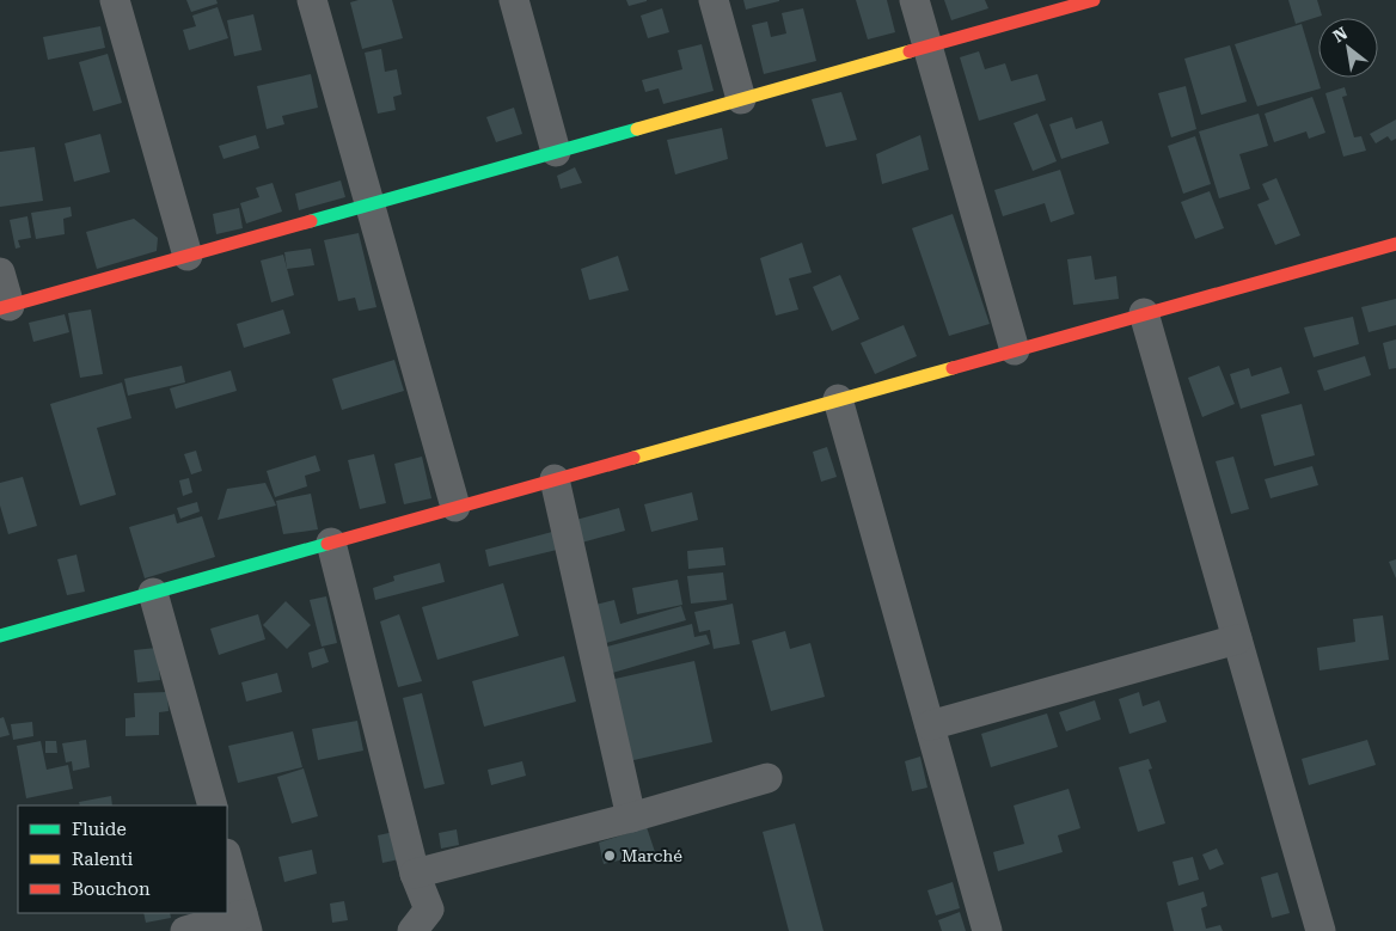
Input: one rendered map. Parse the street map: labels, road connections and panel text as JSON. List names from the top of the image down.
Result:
{
  "places": ["Marché"],
  "legend": ["Fluide", "Ralenti", "Bouchon"],
  "north": "top left"
}
